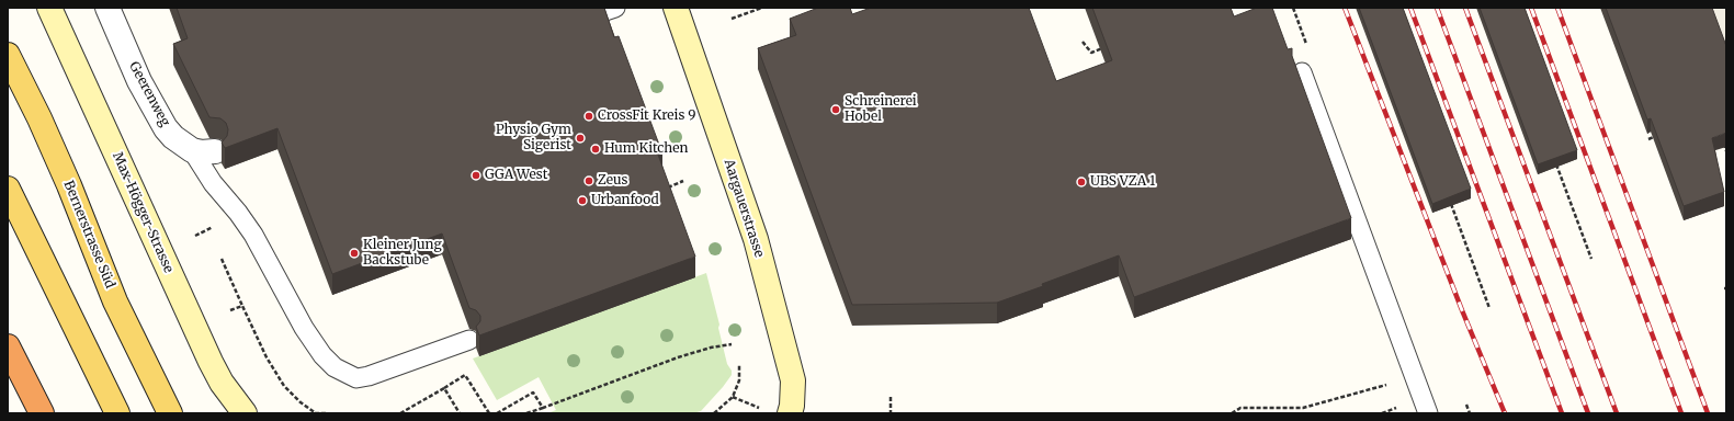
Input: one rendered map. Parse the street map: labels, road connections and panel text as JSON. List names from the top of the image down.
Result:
{
  "streets": {
    "main road": ["Aargauerstrasse", "Max-Högger-Strasse", "Bernerstrasse Süd"],
    "street": ["Geerenweg"]
  },
  "places": [
    "Schreinerei Hobel",
    "CrossFit Kreis 9",
    "Physio Gym Sigerist",
    "Hum Kitchen",
    "GGA West",
    "Zeus",
    "UBS VZA 1",
    "Urbanfood",
    "Kleiner Jung Backstube"
  ]
}
